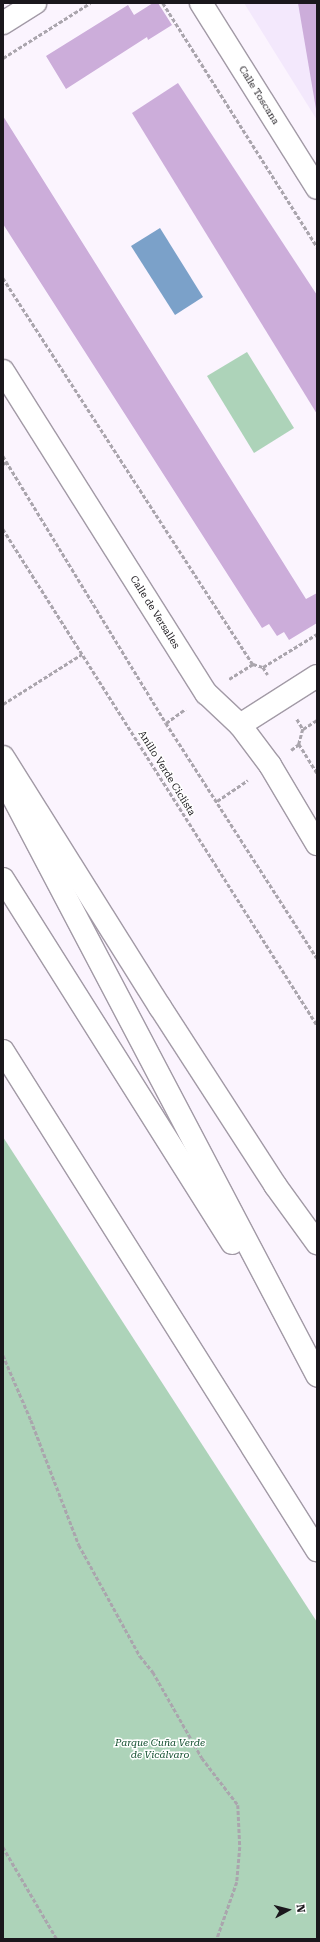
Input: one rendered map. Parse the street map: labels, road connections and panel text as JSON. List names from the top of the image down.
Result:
{
  "streets": {
    "main road": ["Calle Toscana", "Calle de Versalles"],
    "path": ["Anillo Verde Ciclista"]
  },
  "parks": ["Parque Cuña Verde de Vicálvaro"],
  "north": "right"
}
